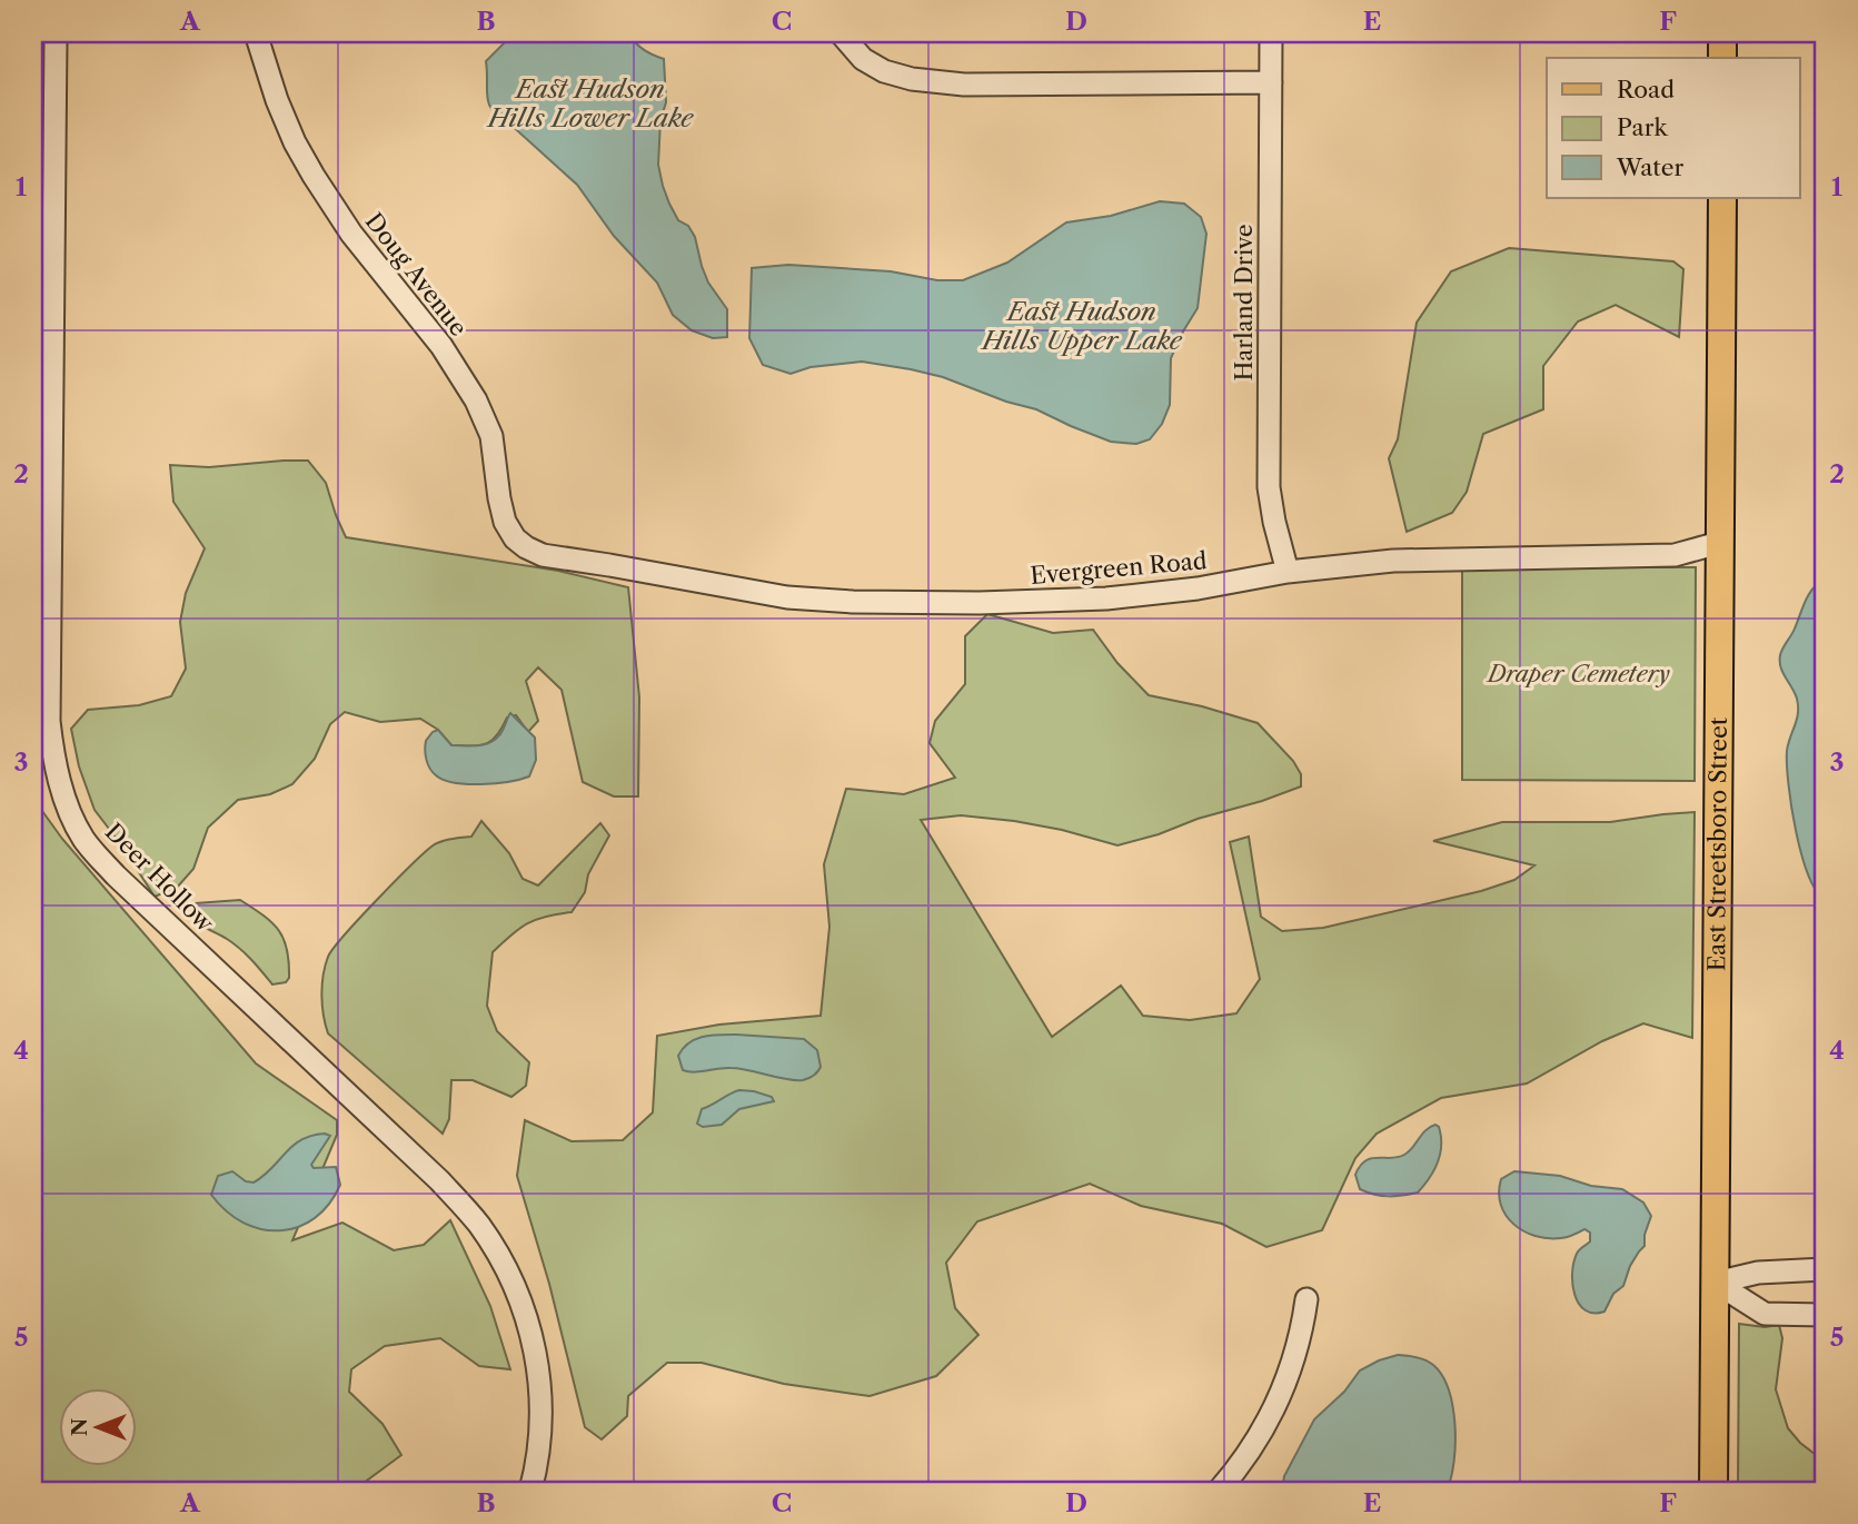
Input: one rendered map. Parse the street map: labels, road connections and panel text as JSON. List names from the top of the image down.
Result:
{
  "streets": {
    "main road": ["East Streetsboro Street"],
    "street": [
      "Doug Avenue",
      "Harland Drive",
      "Evergreen Road",
      "Deer Hollow"
    ]
  },
  "crossings": [
    ["Doug Avenue", "Evergreen Road"],
    ["Harland Drive", "Evergreen Road"],
    ["Evergreen Road", "East Streetsboro Street"]
  ],
  "water": ["East Hudson Hills Lower Lake", "East Hudson Hills Upper Lake"],
  "parks": ["Draper Cemetery"],
  "legend": ["Road", "Park", "Water"],
  "north": "left",
  "grid": {
    "columns": [
      "A",
      "B",
      "C",
      "D",
      "E",
      "F"
    ],
    "rows": [
      "1",
      "2",
      "3",
      "4",
      "5"
    ]
  }
}
